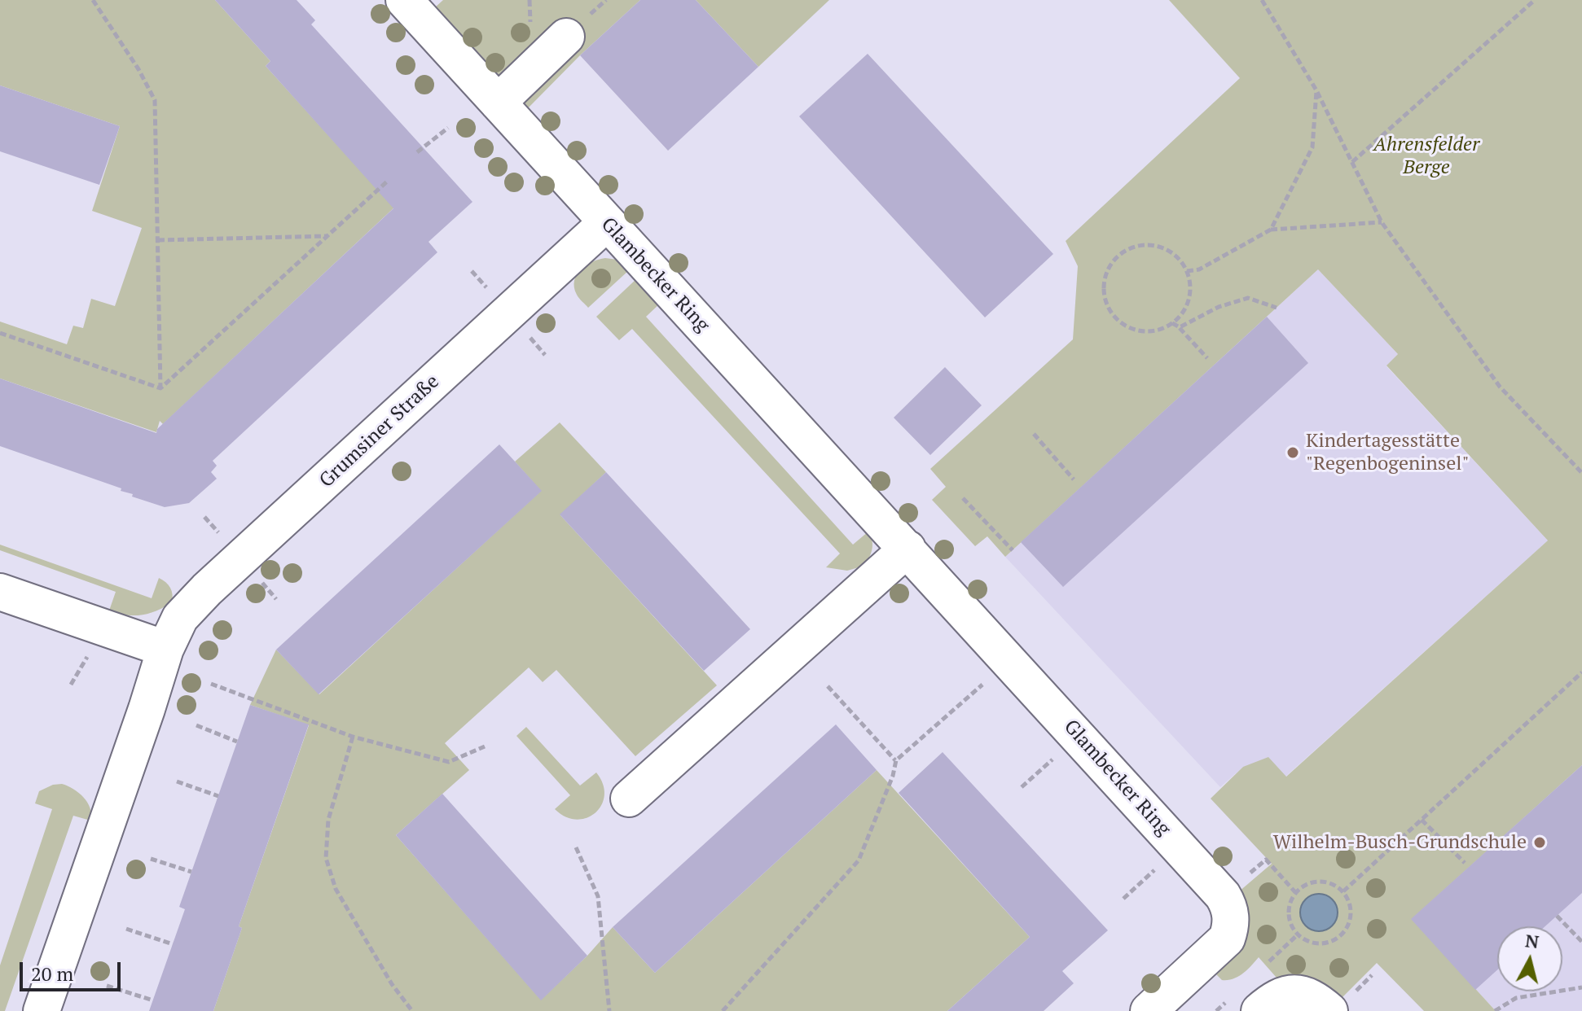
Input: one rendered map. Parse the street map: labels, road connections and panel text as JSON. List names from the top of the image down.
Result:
{
  "streets": {
    "street": ["Glambecker Ring", "Grumsiner Straße"]
  },
  "crossings": [
    ["Glambecker Ring", "Grumsiner Straße"]
  ],
  "parks": ["Ahrensfelder Berge"],
  "places": ["Kindertagesstätte \"Regenbogeninsel\"", "Wilhelm-Busch-Grundschule"],
  "scale_bar": "20 m",
  "north": "top"
}
